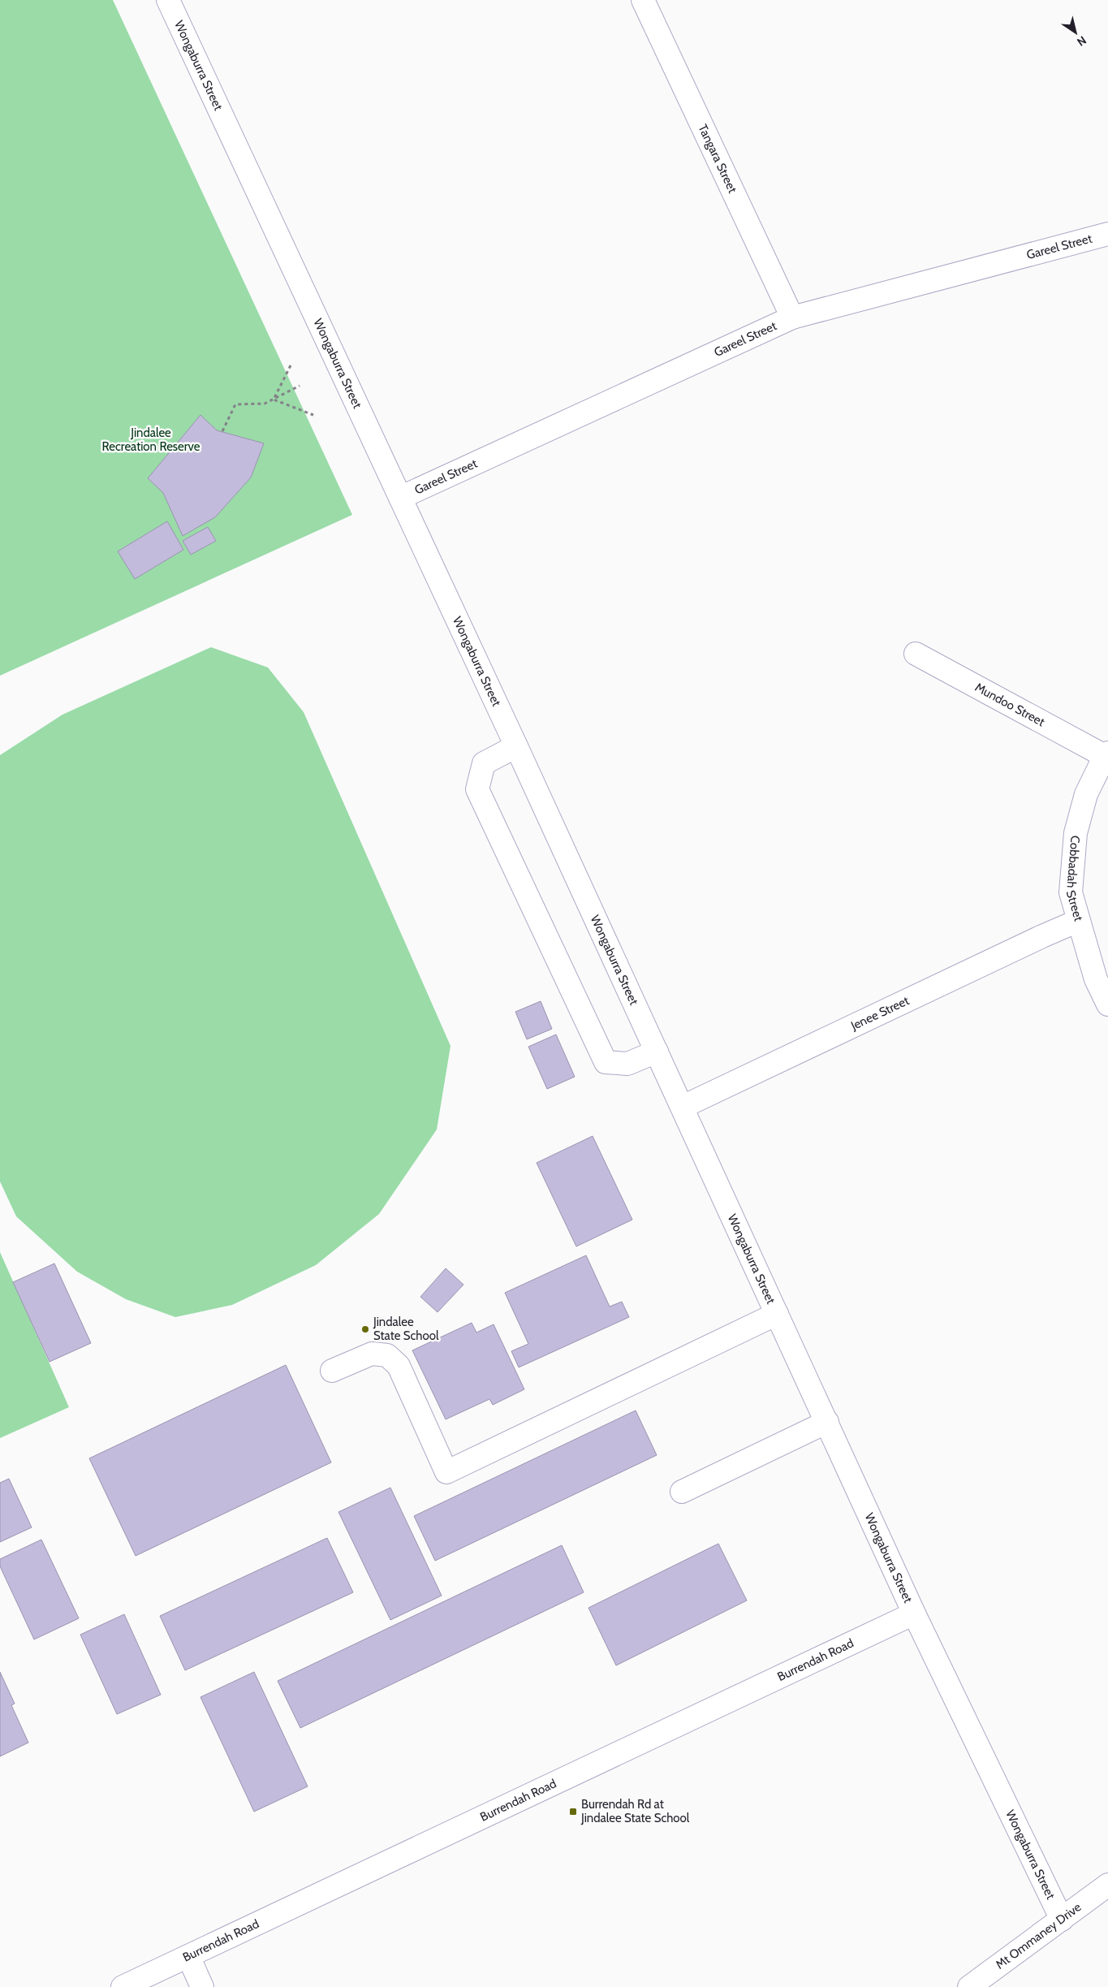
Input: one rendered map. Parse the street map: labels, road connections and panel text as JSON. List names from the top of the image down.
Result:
{
  "streets": {
    "street": [
      "Wongaburra Street",
      "Tangara Street",
      "Gareel Street",
      "Mundoo Street",
      "Cobbadah Street",
      "Jenee Street",
      "Burrendah Road",
      "Mt Ommaney Drive"
    ]
  },
  "crossings": [
    ["Wongaburra Street", "Gareel Street"],
    ["Wongaburra Street", "Jenee Street"],
    ["Wongaburra Street", "Burrendah Road"],
    ["Wongaburra Street", "Mt Ommaney Drive"],
    ["Tangara Street", "Gareel Street"],
    ["Mundoo Street", "Cobbadah Street"],
    ["Cobbadah Street", "Jenee Street"]
  ],
  "parks": ["Jindalee Recreation Reserve"],
  "places": {
    "other": ["Jindalee State School"],
    "transit": ["Burrendah Rd at Jindalee State School"]
  },
  "north": "bottom right"
}
